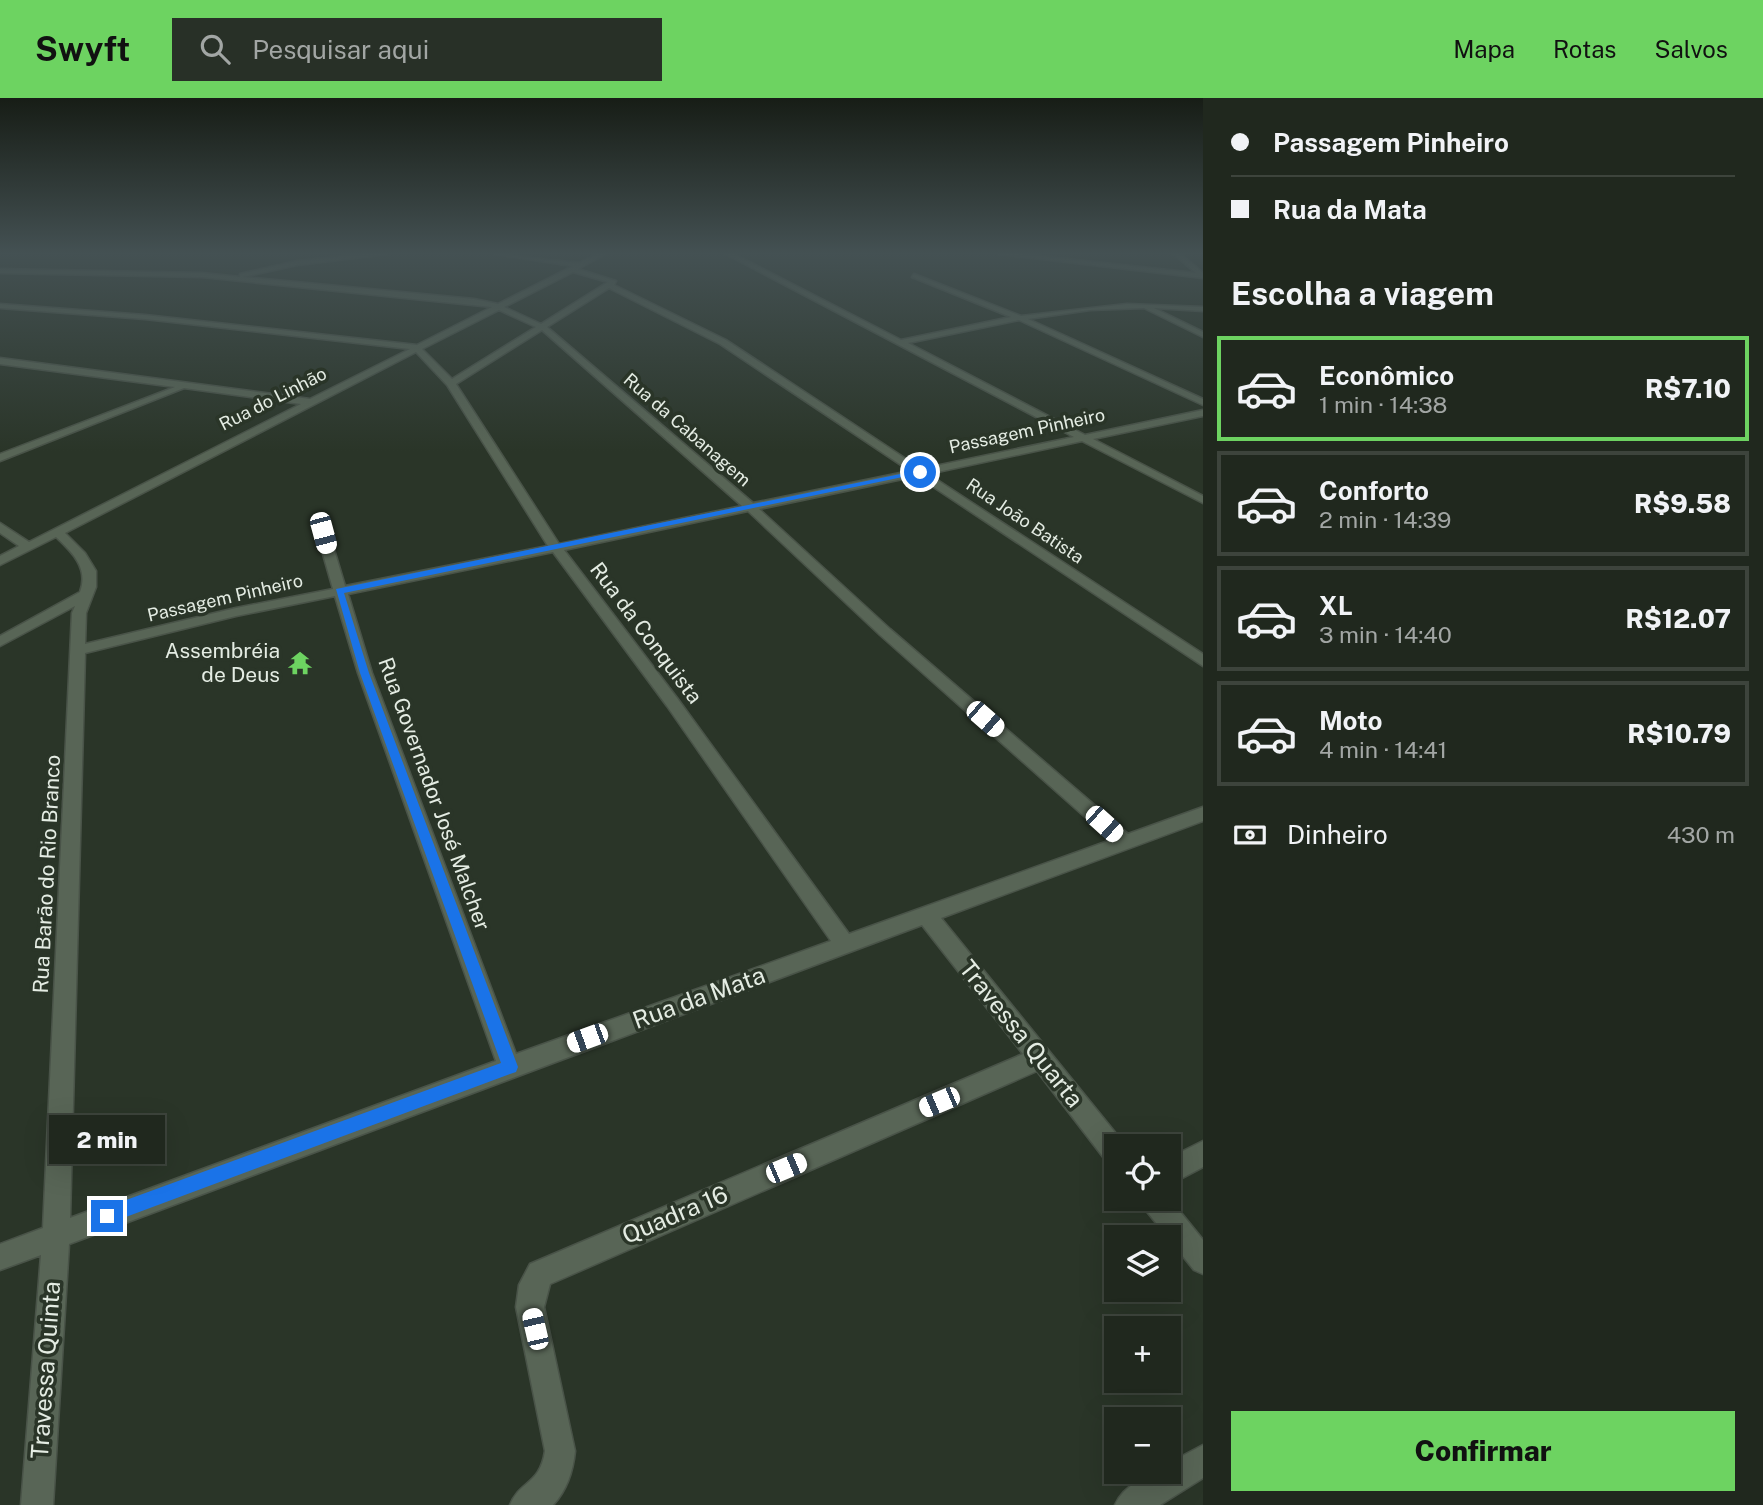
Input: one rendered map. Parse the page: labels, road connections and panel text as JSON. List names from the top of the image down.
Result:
{
  "streets": {
    "street": [
      "Rua do Linhão",
      "Rua da Cabanagem",
      "Passagem Pinheiro",
      "Rua João Batista",
      "Rua da Conquista",
      "Rua Governador José Malcher",
      "Rua Barão do Rio Branco",
      "Rua da Mata",
      "Travessa Quarta",
      "Quadra 16",
      "Travessa Quinta"
    ]
  },
  "crossings": [
    ["Rua do Linhão", "Rua da Conquista"],
    ["Rua do Linhão", "Rua Barão do Rio Branco"],
    ["Rua da Cabanagem", "Passagem Pinheiro"],
    ["Rua da Cabanagem", "Rua da Mata"],
    ["Passagem Pinheiro", "Rua João Batista"],
    ["Passagem Pinheiro", "Rua da Conquista"],
    ["Passagem Pinheiro", "Rua Governador José Malcher"],
    ["Passagem Pinheiro", "Rua Barão do Rio Branco"],
    ["Rua da Conquista", "Rua da Mata"],
    ["Rua Governador José Malcher", "Rua da Mata"],
    ["Rua Barão do Rio Branco", "Rua da Mata"],
    ["Rua Barão do Rio Branco", "Travessa Quinta"],
    ["Rua da Mata", "Travessa Quarta"],
    ["Rua da Mata", "Travessa Quinta"],
    ["Travessa Quarta", "Quadra 16"]
  ],
  "places": {
    "temple": ["Assembréia de Deus"]
  },
  "page": {
    "header": "Swyft",
    "search": "Pesquisar aqui",
    "nav": ["Mapa", "Rotas", "Salvos"],
    "banner": ["Passagem Pinheiro", "Rua da Mata"],
    "heading": "Escolha a viagem",
    "list": [
      {
        "name": "Econômico",
        "note": "1 min · 14:38",
        "value": "R$7.10"
      },
      {
        "name": "Conforto",
        "note": "2 min · 14:39",
        "value": "R$9.58"
      },
      {
        "name": "XL",
        "note": "3 min · 14:40",
        "value": "R$12.07"
      },
      {
        "name": "Moto",
        "note": "4 min · 14:41",
        "value": "R$10.79"
      }
    ],
    "pay": ["Dinheiro", "430 m"],
    "bubble": "2 min",
    "map_buttons": ["+", "−"],
    "buttons": "Confirmar"
  }
}
